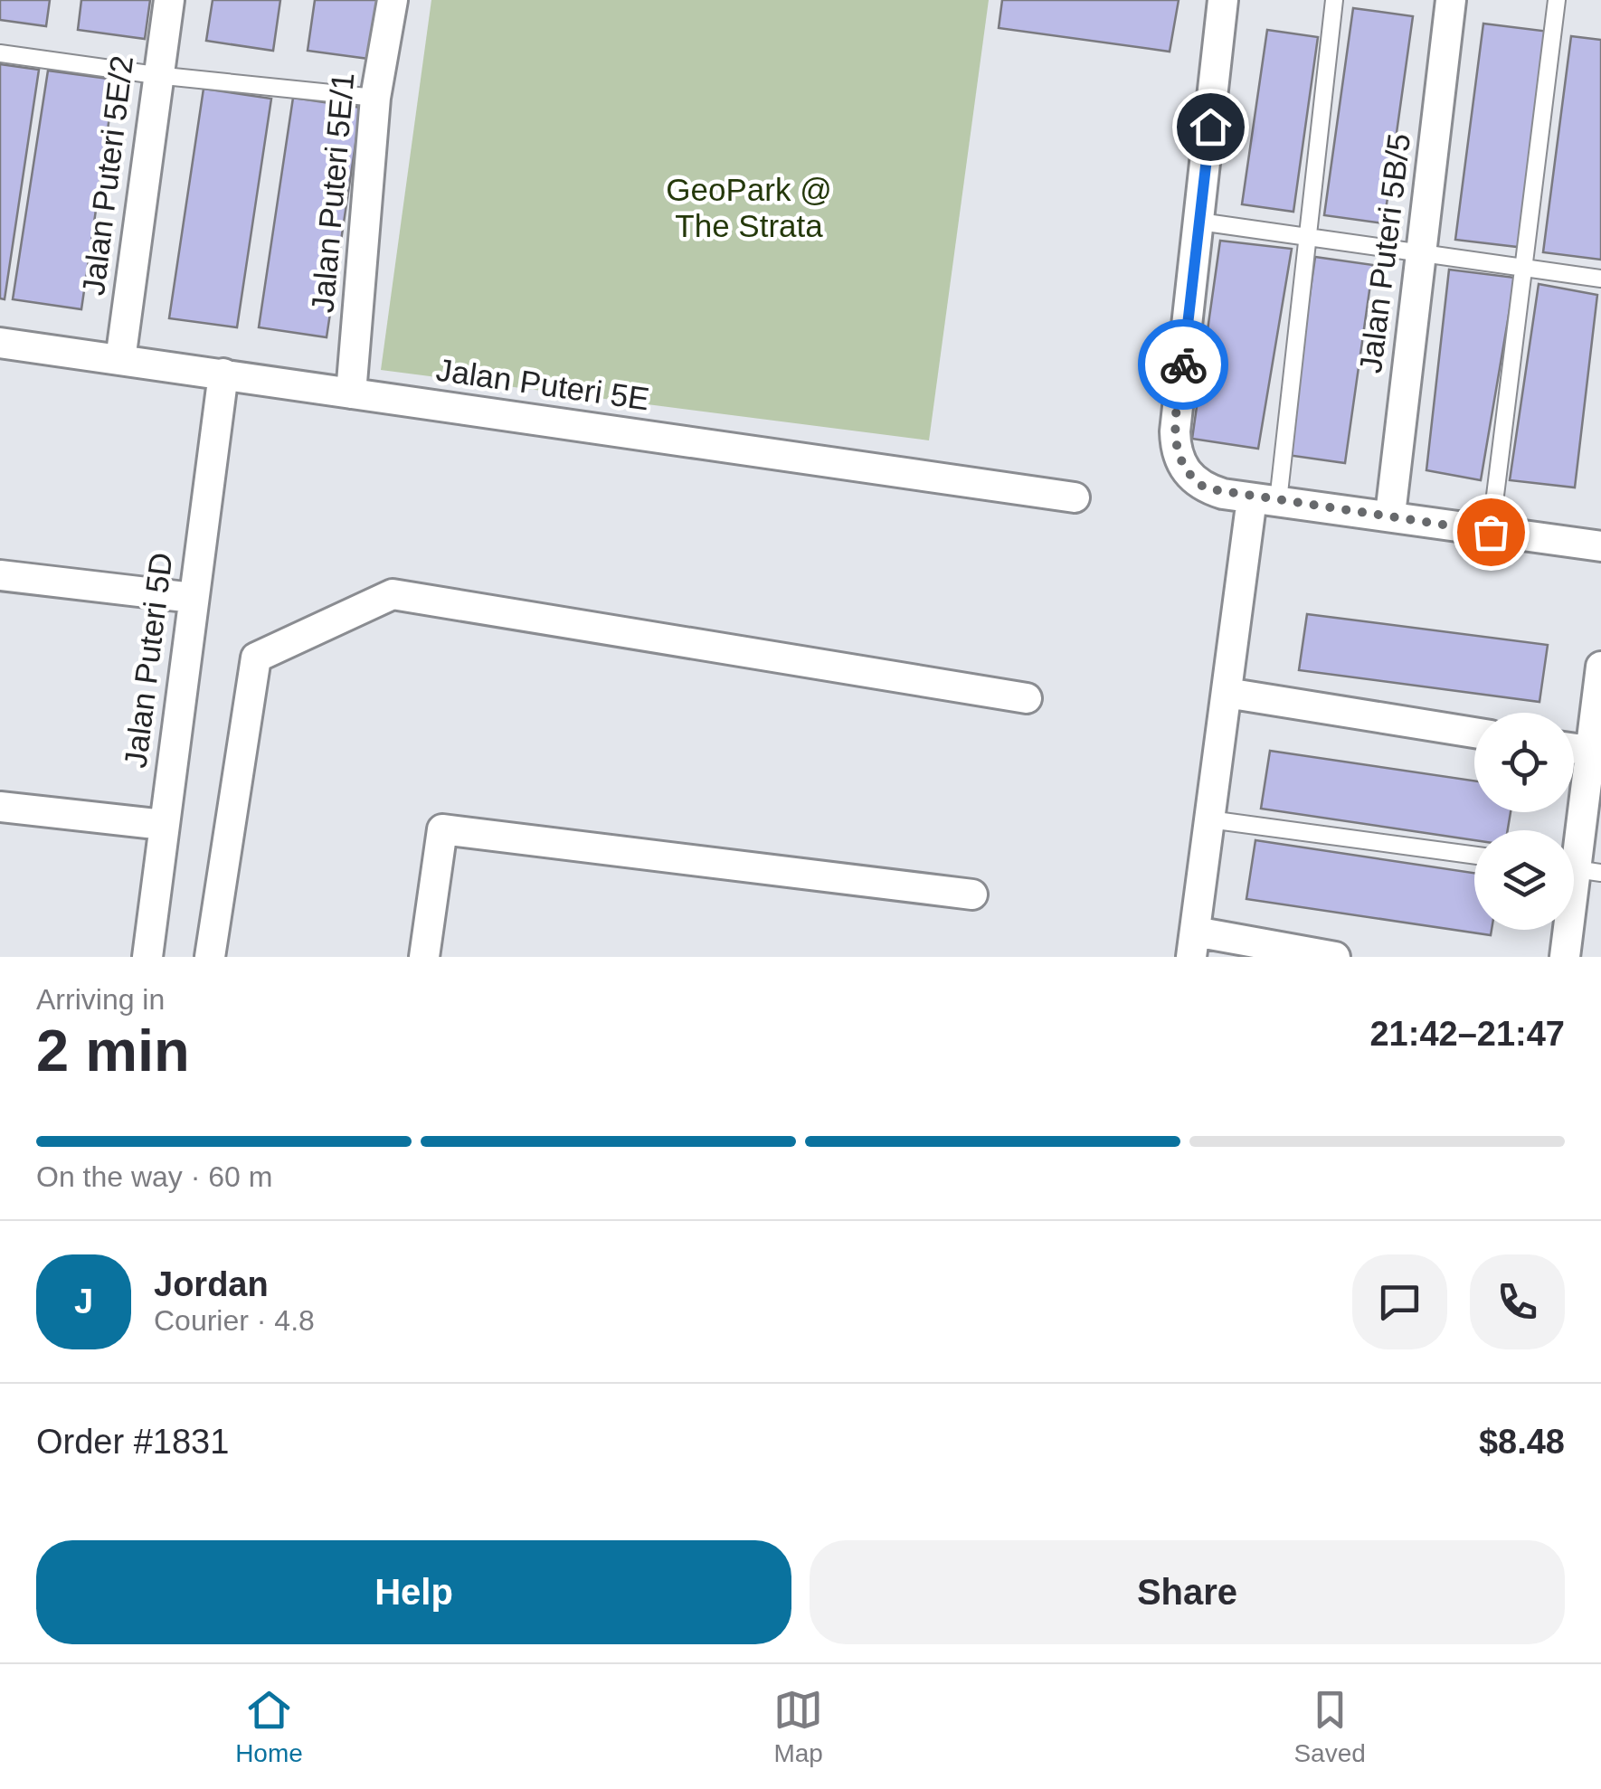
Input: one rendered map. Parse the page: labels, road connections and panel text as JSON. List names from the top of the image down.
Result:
{
  "streets": {
    "street": [
      "Jalan Puteri 5E/2",
      "Jalan Puteri 5E/1",
      "Jalan Puteri 5B/5",
      "Jalan Puteri 5E",
      "Jalan Puteri 5D"
    ]
  },
  "crossings": [
    ["Jalan Puteri 5E/2", "Jalan Puteri 5E"],
    ["Jalan Puteri 5E/1", "Jalan Puteri 5E"],
    ["Jalan Puteri 5E", "Jalan Puteri 5D"]
  ],
  "parks": ["GeoPark @ The Strata"],
  "page": {
    "heading": ["2 min", "Arriving in", "21:42–21:47"],
    "panel": [
      "Jordan",
      "Courier · 4.8",
      "Order #1831",
      "$8.48"
    ],
    "bar": "On the way · 60 m",
    "round": "J",
    "buttons": ["Help", "Share"],
    "tabs": ["Home", "Map", "Saved"]
  }
}
